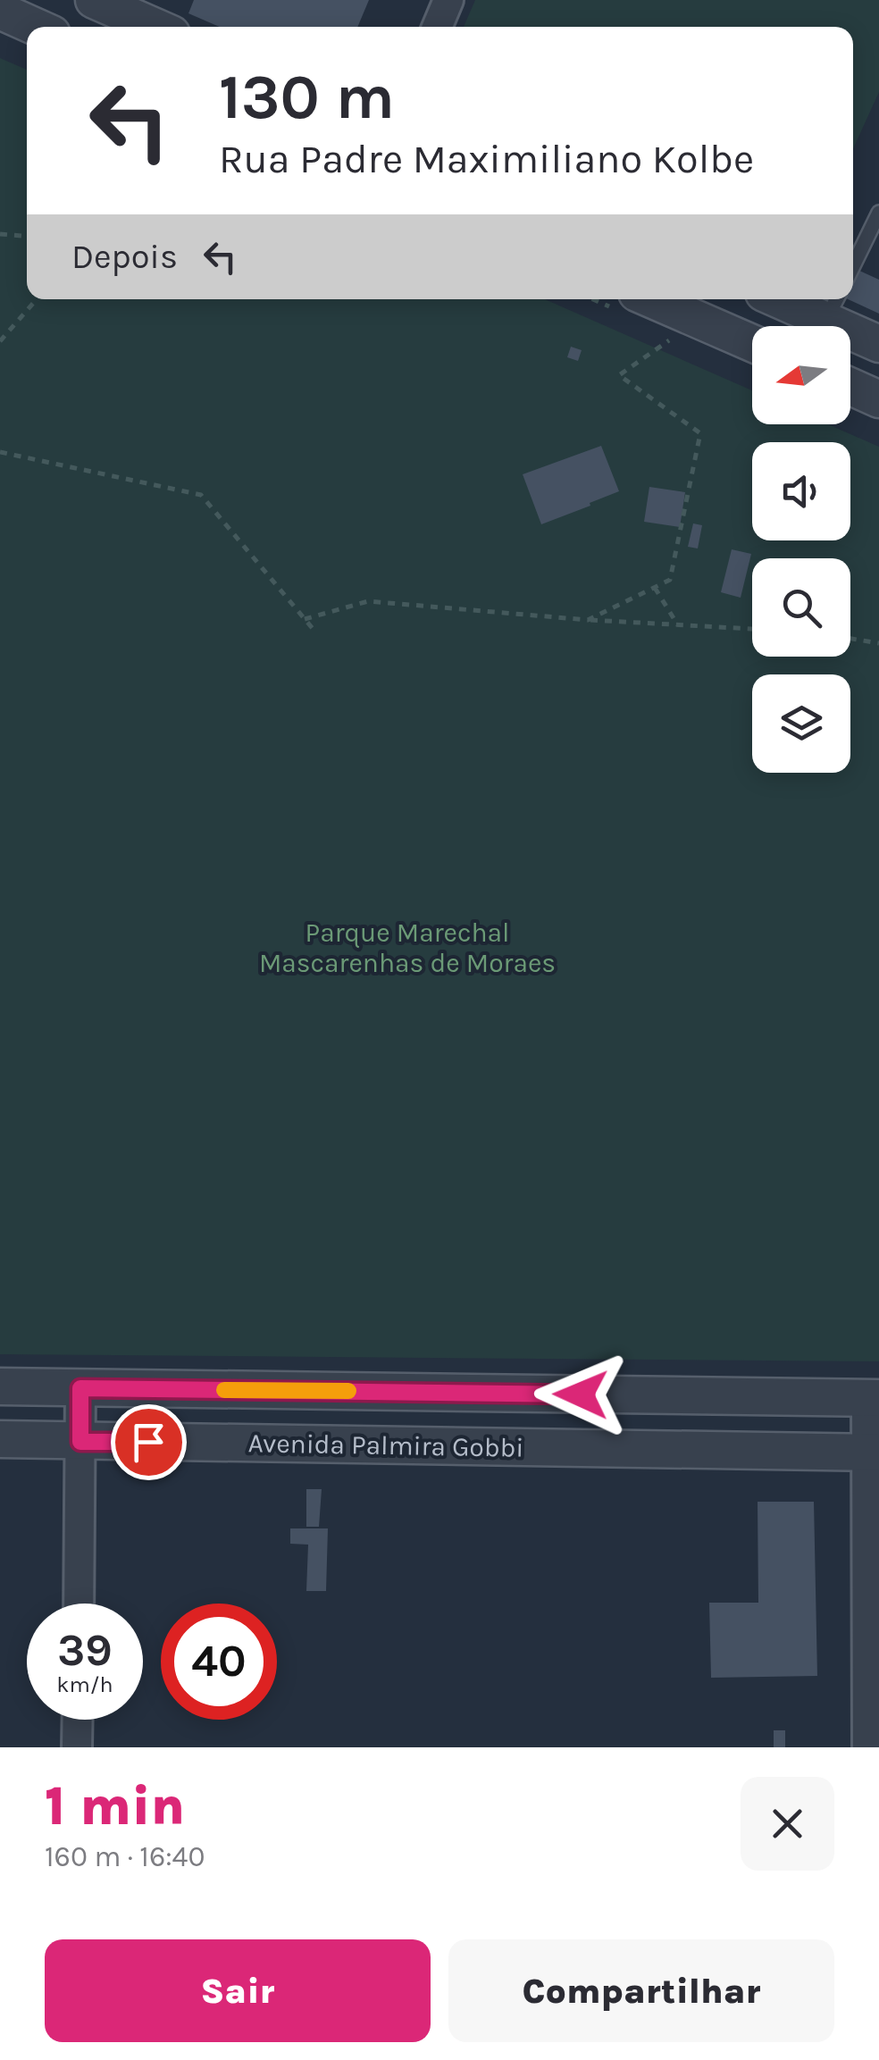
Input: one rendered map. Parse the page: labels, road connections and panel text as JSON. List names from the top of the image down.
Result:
{
  "streets": {
    "street": ["Avenida Palmira Gobbi"]
  },
  "parks": ["Parque Marechal Mascarenhas de Moraes"],
  "north": "left",
  "page": {
    "turn": ["130 m", "Rua Padre Maximiliano Kolbe"],
    "then": "Depois",
    "speed": "39 km/h",
    "limit": "40",
    "heading": ["1 min", "160 m · 16:40"],
    "buttons": ["Sair", "Compartilhar"]
  }
}
